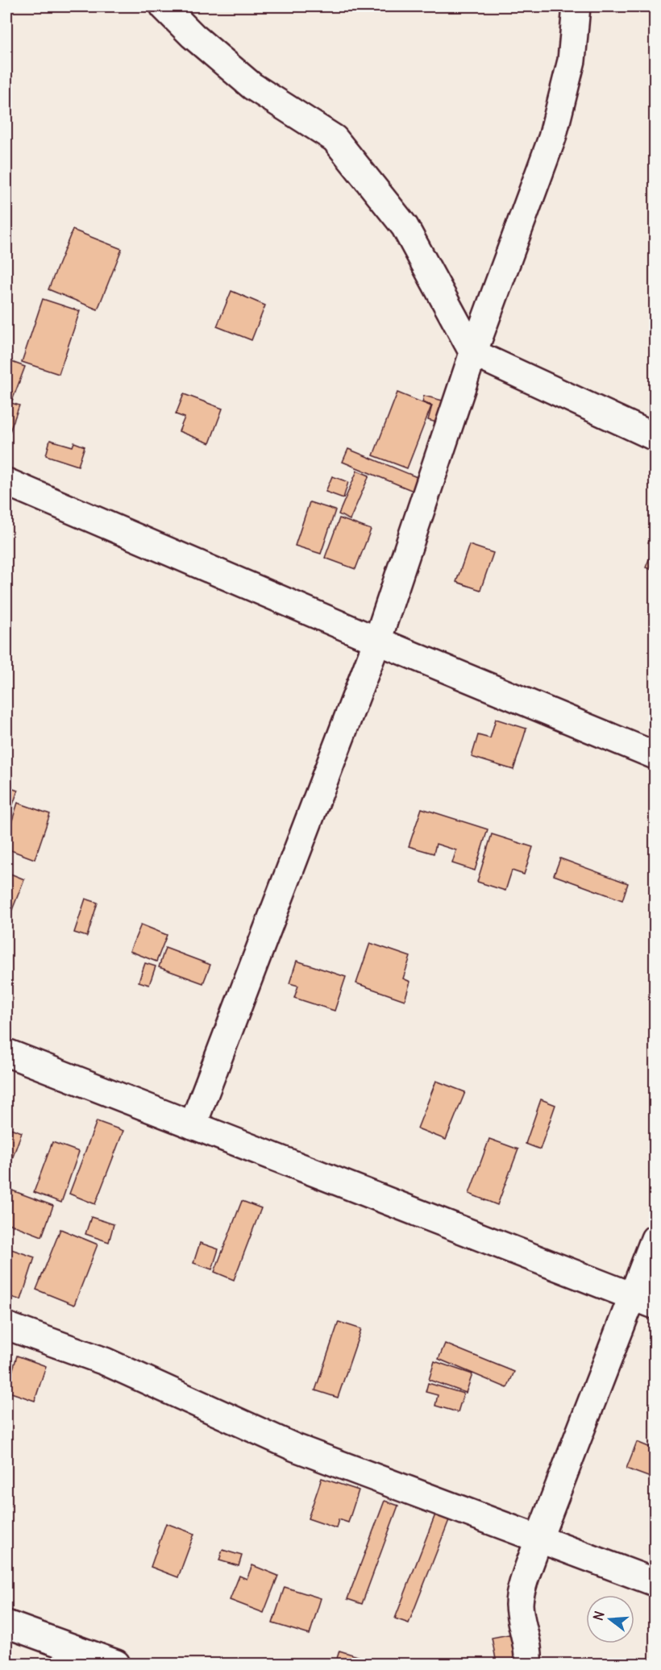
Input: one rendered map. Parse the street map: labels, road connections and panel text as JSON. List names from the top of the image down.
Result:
{
  "north": "left"
}
